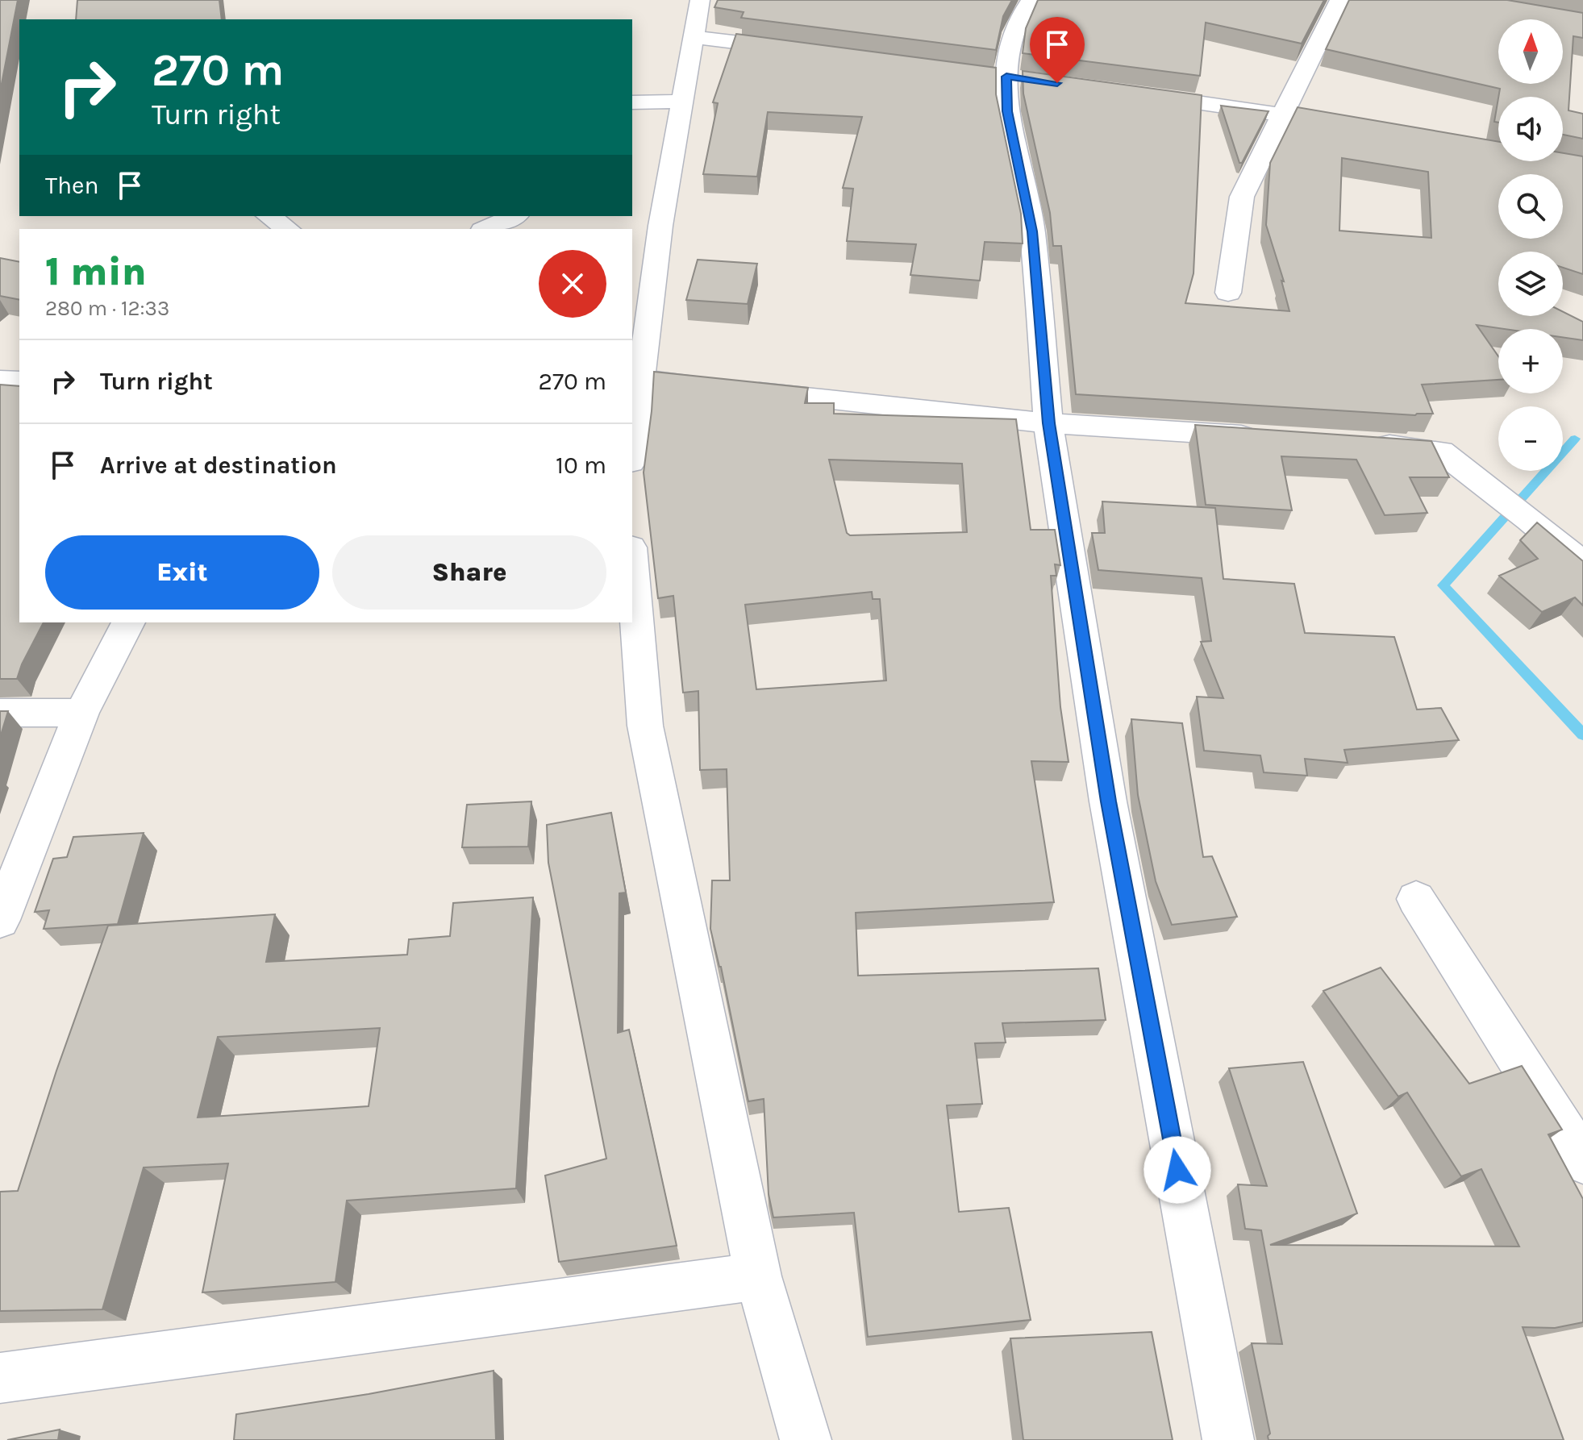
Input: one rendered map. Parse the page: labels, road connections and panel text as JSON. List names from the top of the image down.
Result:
{
  "north": "top",
  "page": {
    "map_buttons": ["+", "−"],
    "turn": ["270 m", "Turn right"],
    "then": "Then",
    "heading": ["1 min", "280 m · 12:33"],
    "list": [
      {
        "name": "Turn right",
        "value": "270 m"
      },
      {
        "name": "Arrive at destination",
        "value": "10 m"
      }
    ],
    "buttons": ["Exit", "Share"]
  }
}
